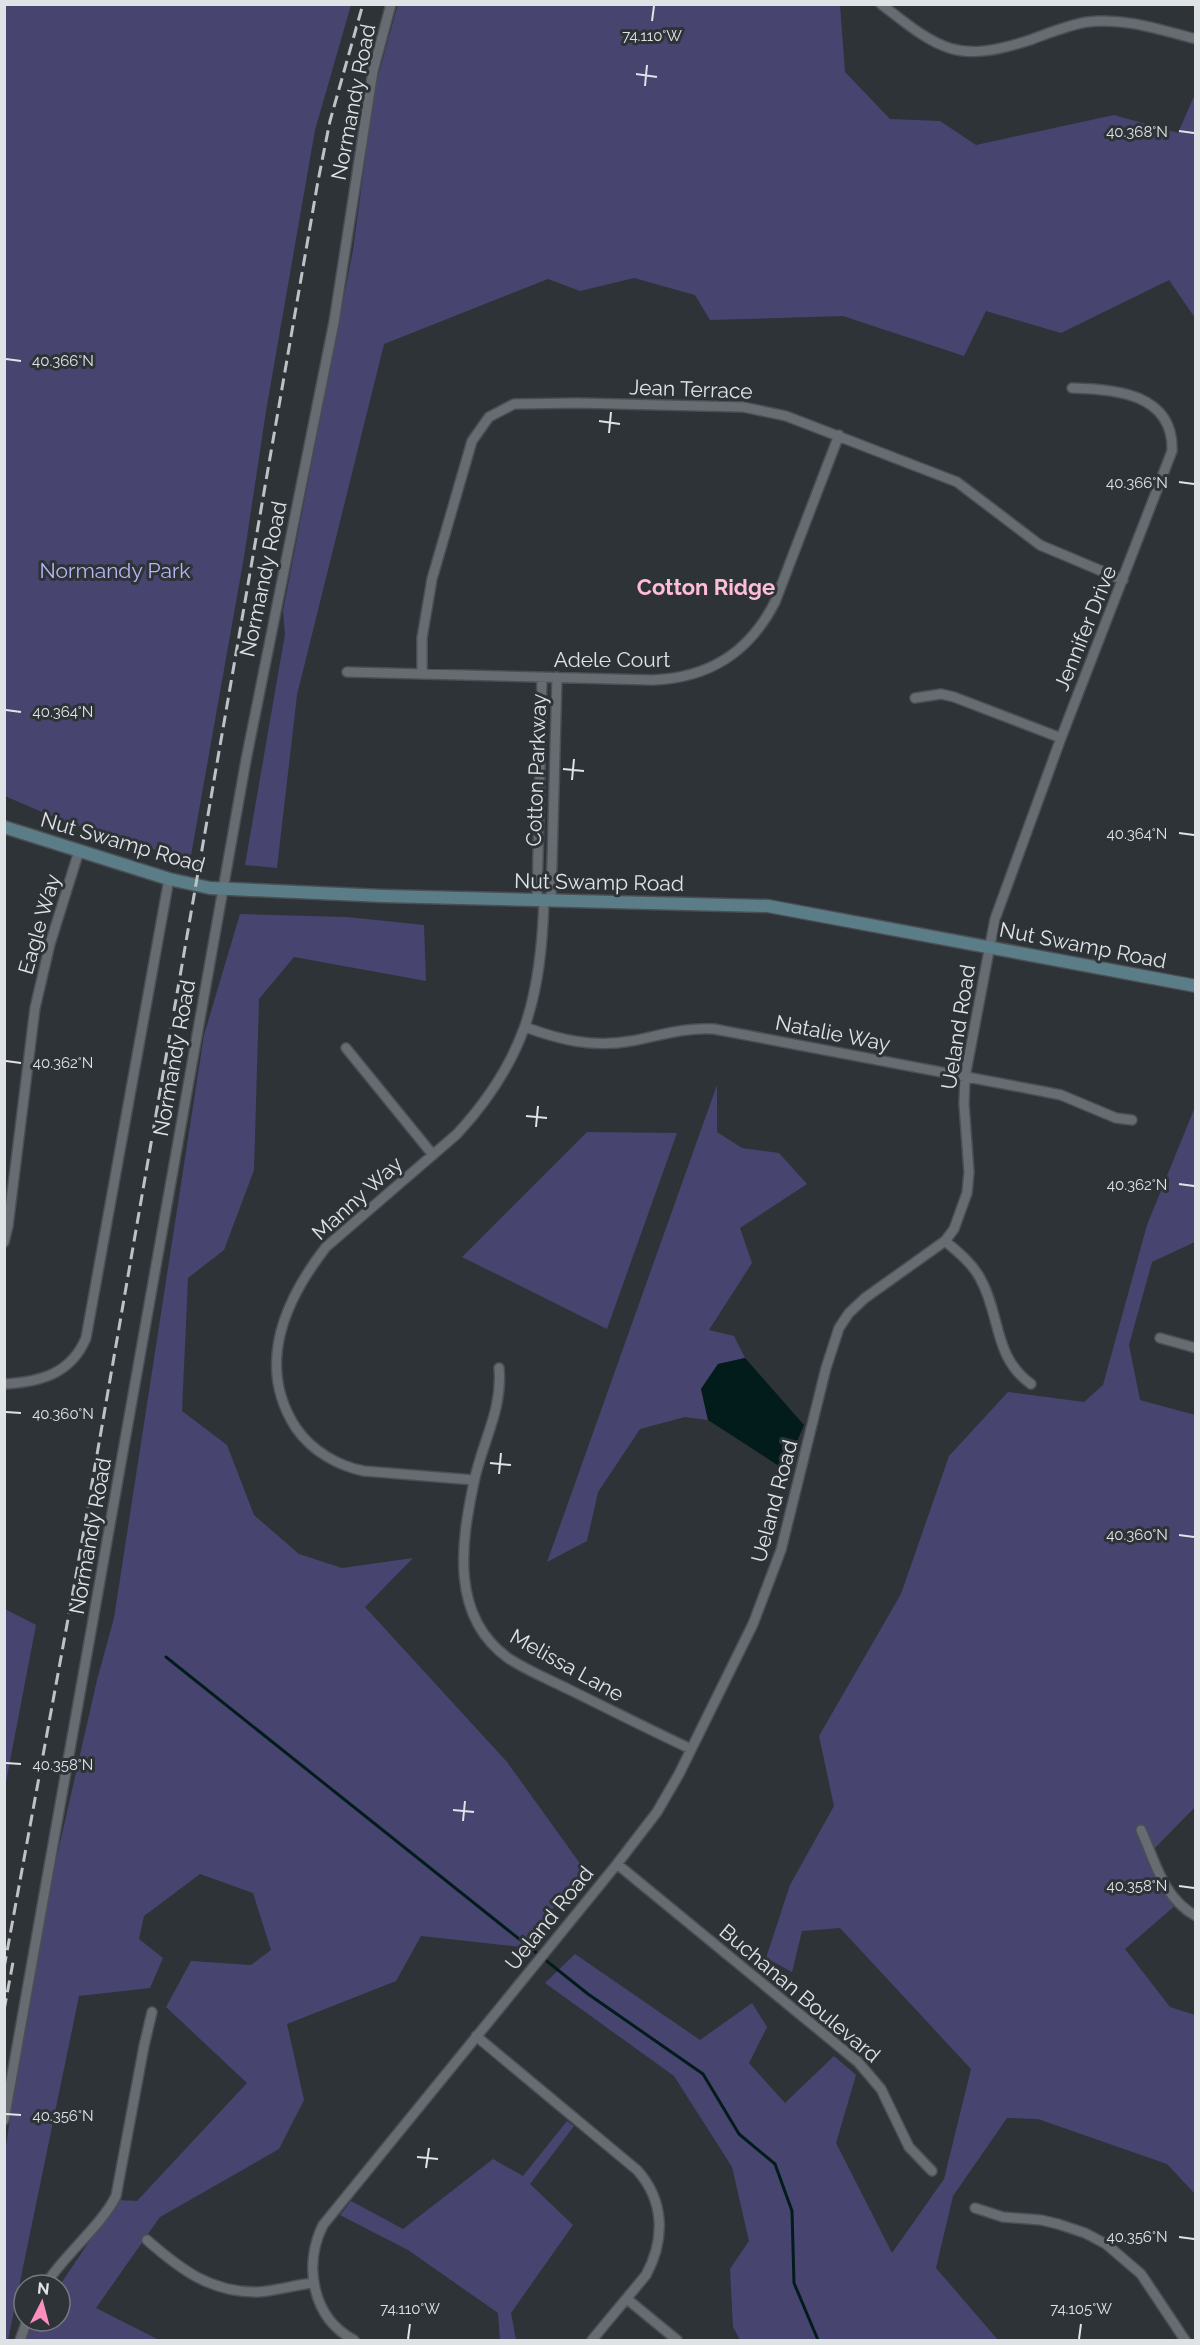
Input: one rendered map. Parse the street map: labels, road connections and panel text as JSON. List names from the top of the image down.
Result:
{
  "streets": {
    "main road": ["Nut Swamp Road"],
    "street": [
      "Normandy Road",
      "Jean Terrace",
      "Jennifer Drive",
      "Adele Court",
      "Cotton Parkway",
      "Eagle Way",
      "Ueland Road",
      "Natalie Way",
      "Manny Way",
      "Melissa Lane",
      "Buchanan Boulevard"
    ]
  },
  "crossings": [
    ["Normandy Road", "Nut Swamp Road"],
    ["Jean Terrace", "Jennifer Drive"],
    ["Jean Terrace", "Adele Court"],
    ["Jennifer Drive", "Nut Swamp Road"],
    ["Jennifer Drive", "Ueland Road"],
    ["Adele Court", "Cotton Parkway"],
    ["Cotton Parkway", "Nut Swamp Road"],
    ["Cotton Parkway", "Manny Way"],
    ["Nut Swamp Road", "Eagle Way"],
    ["Nut Swamp Road", "Ueland Road"],
    ["Nut Swamp Road", "Manny Way"],
    ["Ueland Road", "Natalie Way"],
    ["Ueland Road", "Melissa Lane"],
    ["Ueland Road", "Buchanan Boulevard"],
    ["Natalie Way", "Manny Way"],
    ["Manny Way", "Melissa Lane"]
  ],
  "districts": ["Cotton Ridge"],
  "parks": ["Normandy Park"],
  "north": "top",
  "coordinates": [
    "74.110°W",
    "40.368°N",
    "40.366°N",
    "40.364°N",
    "40.362°N",
    "40.360°N",
    "40.358°N",
    "40.356°N",
    "74.105°W"
  ]
}
